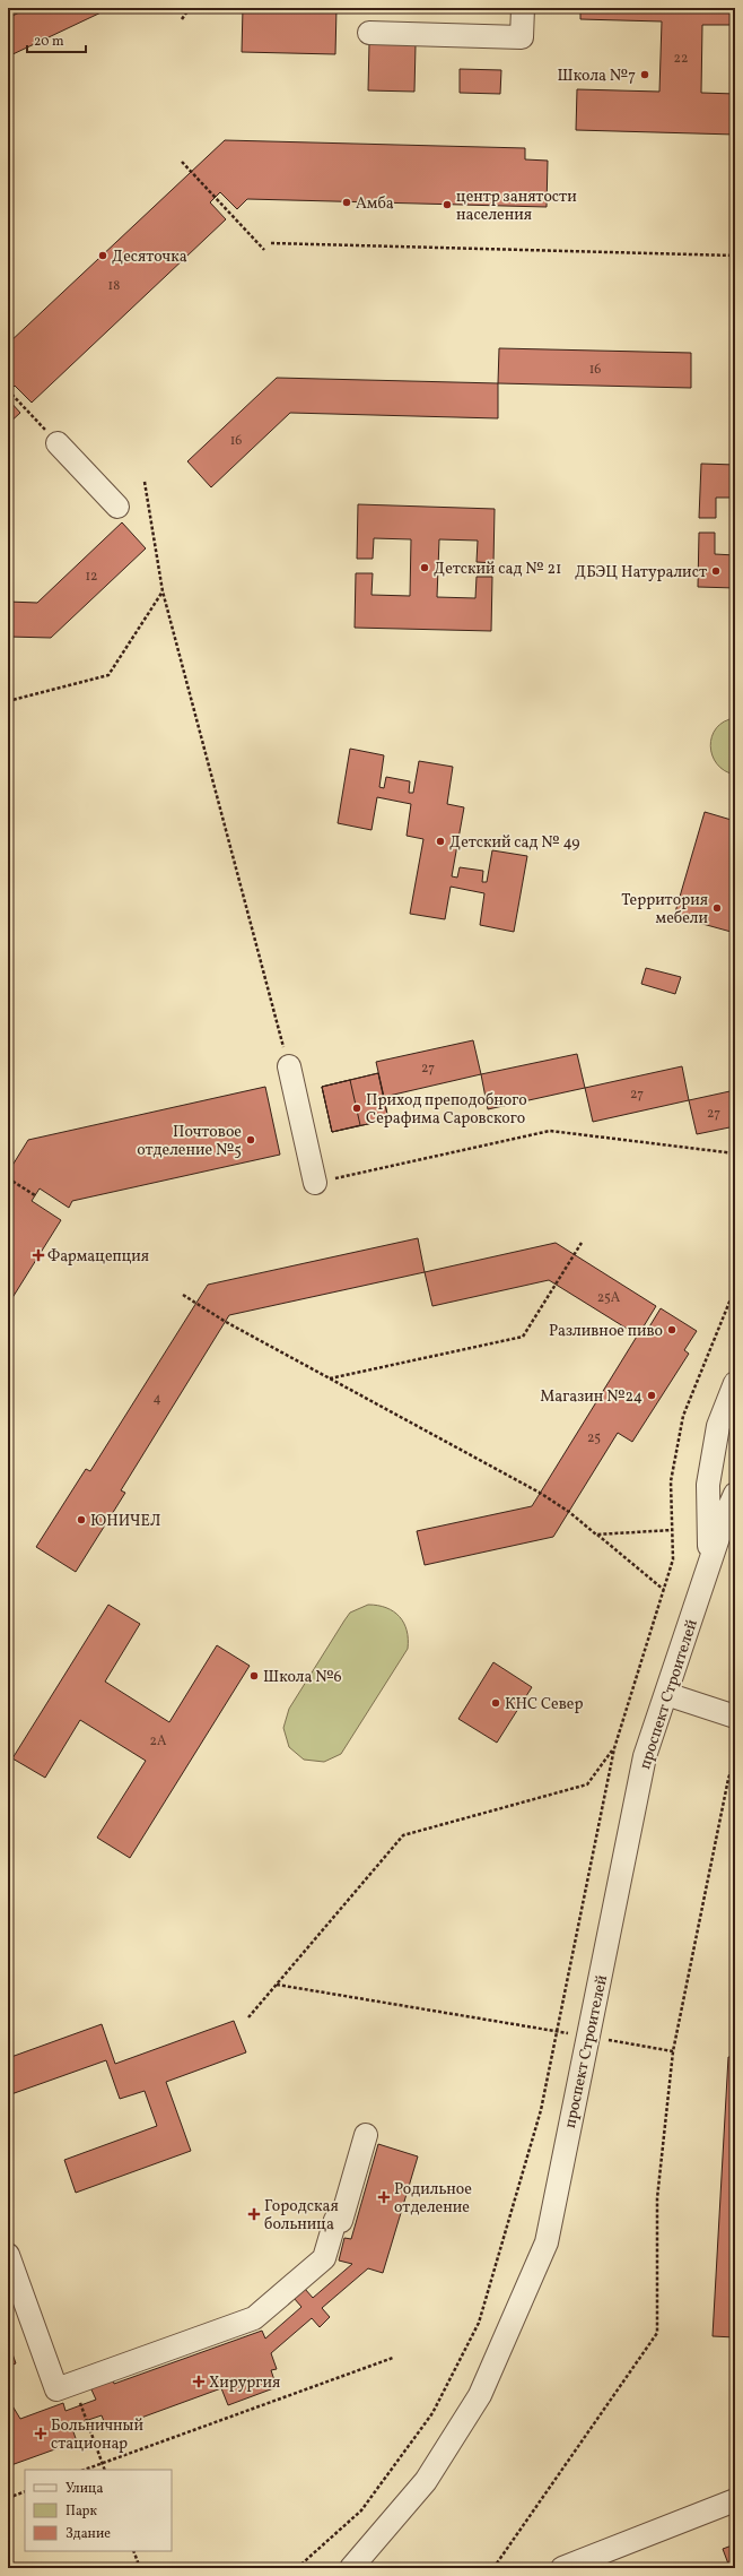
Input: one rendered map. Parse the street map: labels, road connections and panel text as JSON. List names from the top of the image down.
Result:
{
  "streets": {
    "street": ["проспект Строителей"]
  },
  "places": {
    "other": [
      "Школа №7",
      "Амба",
      "центр занятости населения",
      "Десяточка",
      "Детский сад № 21",
      "ДБЭЦ Натуралист",
      "Детский сад № 49",
      "Территория мебели",
      "Приход преподобного Серафима Саровского",
      "Почтовое отделение №5",
      "Разливное пиво",
      "Магазин №24",
      "ЮНИЧЕЛ",
      "Школа №6",
      "КНС Север"
    ],
    "health": [
      "Фармацепция",
      "Родильное отделение",
      "Городская больница",
      "Хирургия",
      "Больничный стационар"
    ]
  },
  "house_numbers": [
    "22",
    "18",
    "16",
    "16",
    "12",
    "27",
    "27",
    "27",
    "25А",
    "4",
    "25",
    "2А"
  ],
  "legend": ["Улица", "Парк", "Здание"],
  "scale_bar": "20 m"
}
